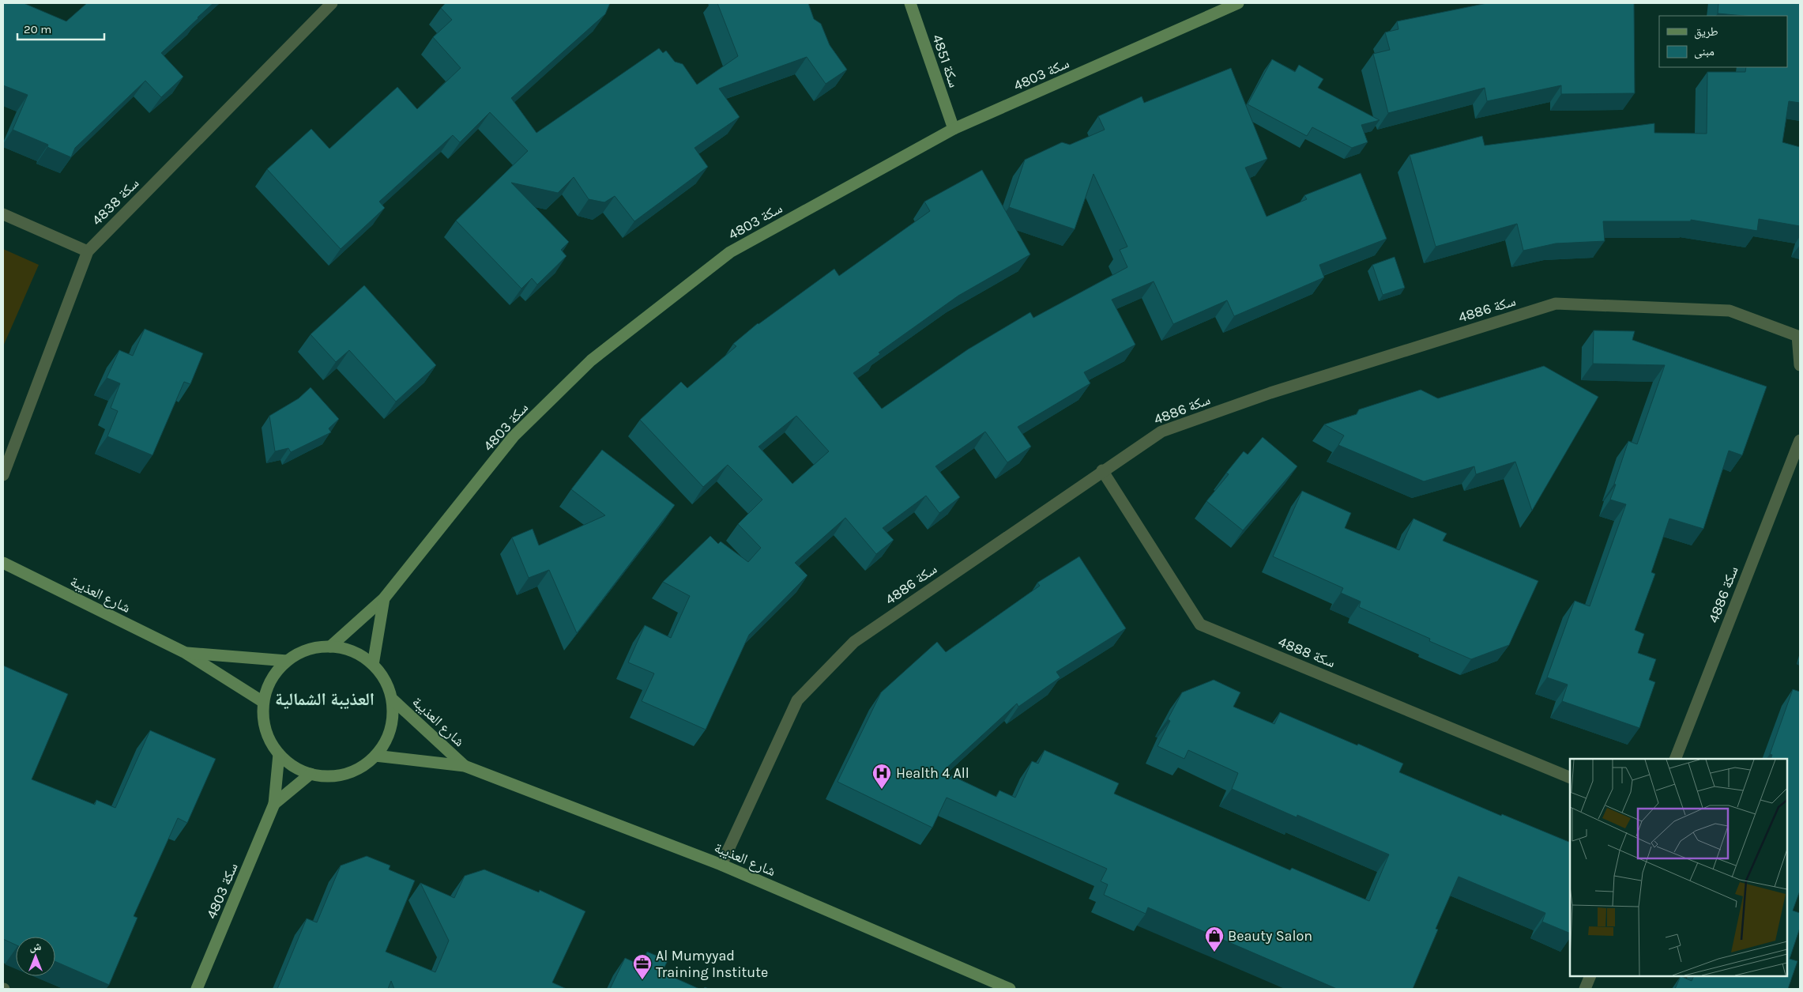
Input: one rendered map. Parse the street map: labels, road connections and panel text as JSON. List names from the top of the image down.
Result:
{
  "streets": {
    "street": [
      "سكة 4851",
      "سكة 4803",
      "سكة 4838",
      "سكة 4886",
      "شارع العذيبة",
      "سكة 4888"
    ]
  },
  "crossings": [
    ["سكة 4851", "سكة 4803"],
    ["سكة 4803", "شارع العذيبة"],
    ["سكة 4886", "شارع العذيبة"],
    ["سكة 4886", "سكة 4888"]
  ],
  "districts": ["العذيبة الشمالية"],
  "places": {
    "hospital": ["Health 4 All"],
    "shop": ["Beauty Salon"],
    "office": ["Al Mumyyad Training Institute"]
  },
  "legend": ["طريق", "مبنى"],
  "scale_bar": "20 m",
  "north": "top"
}
